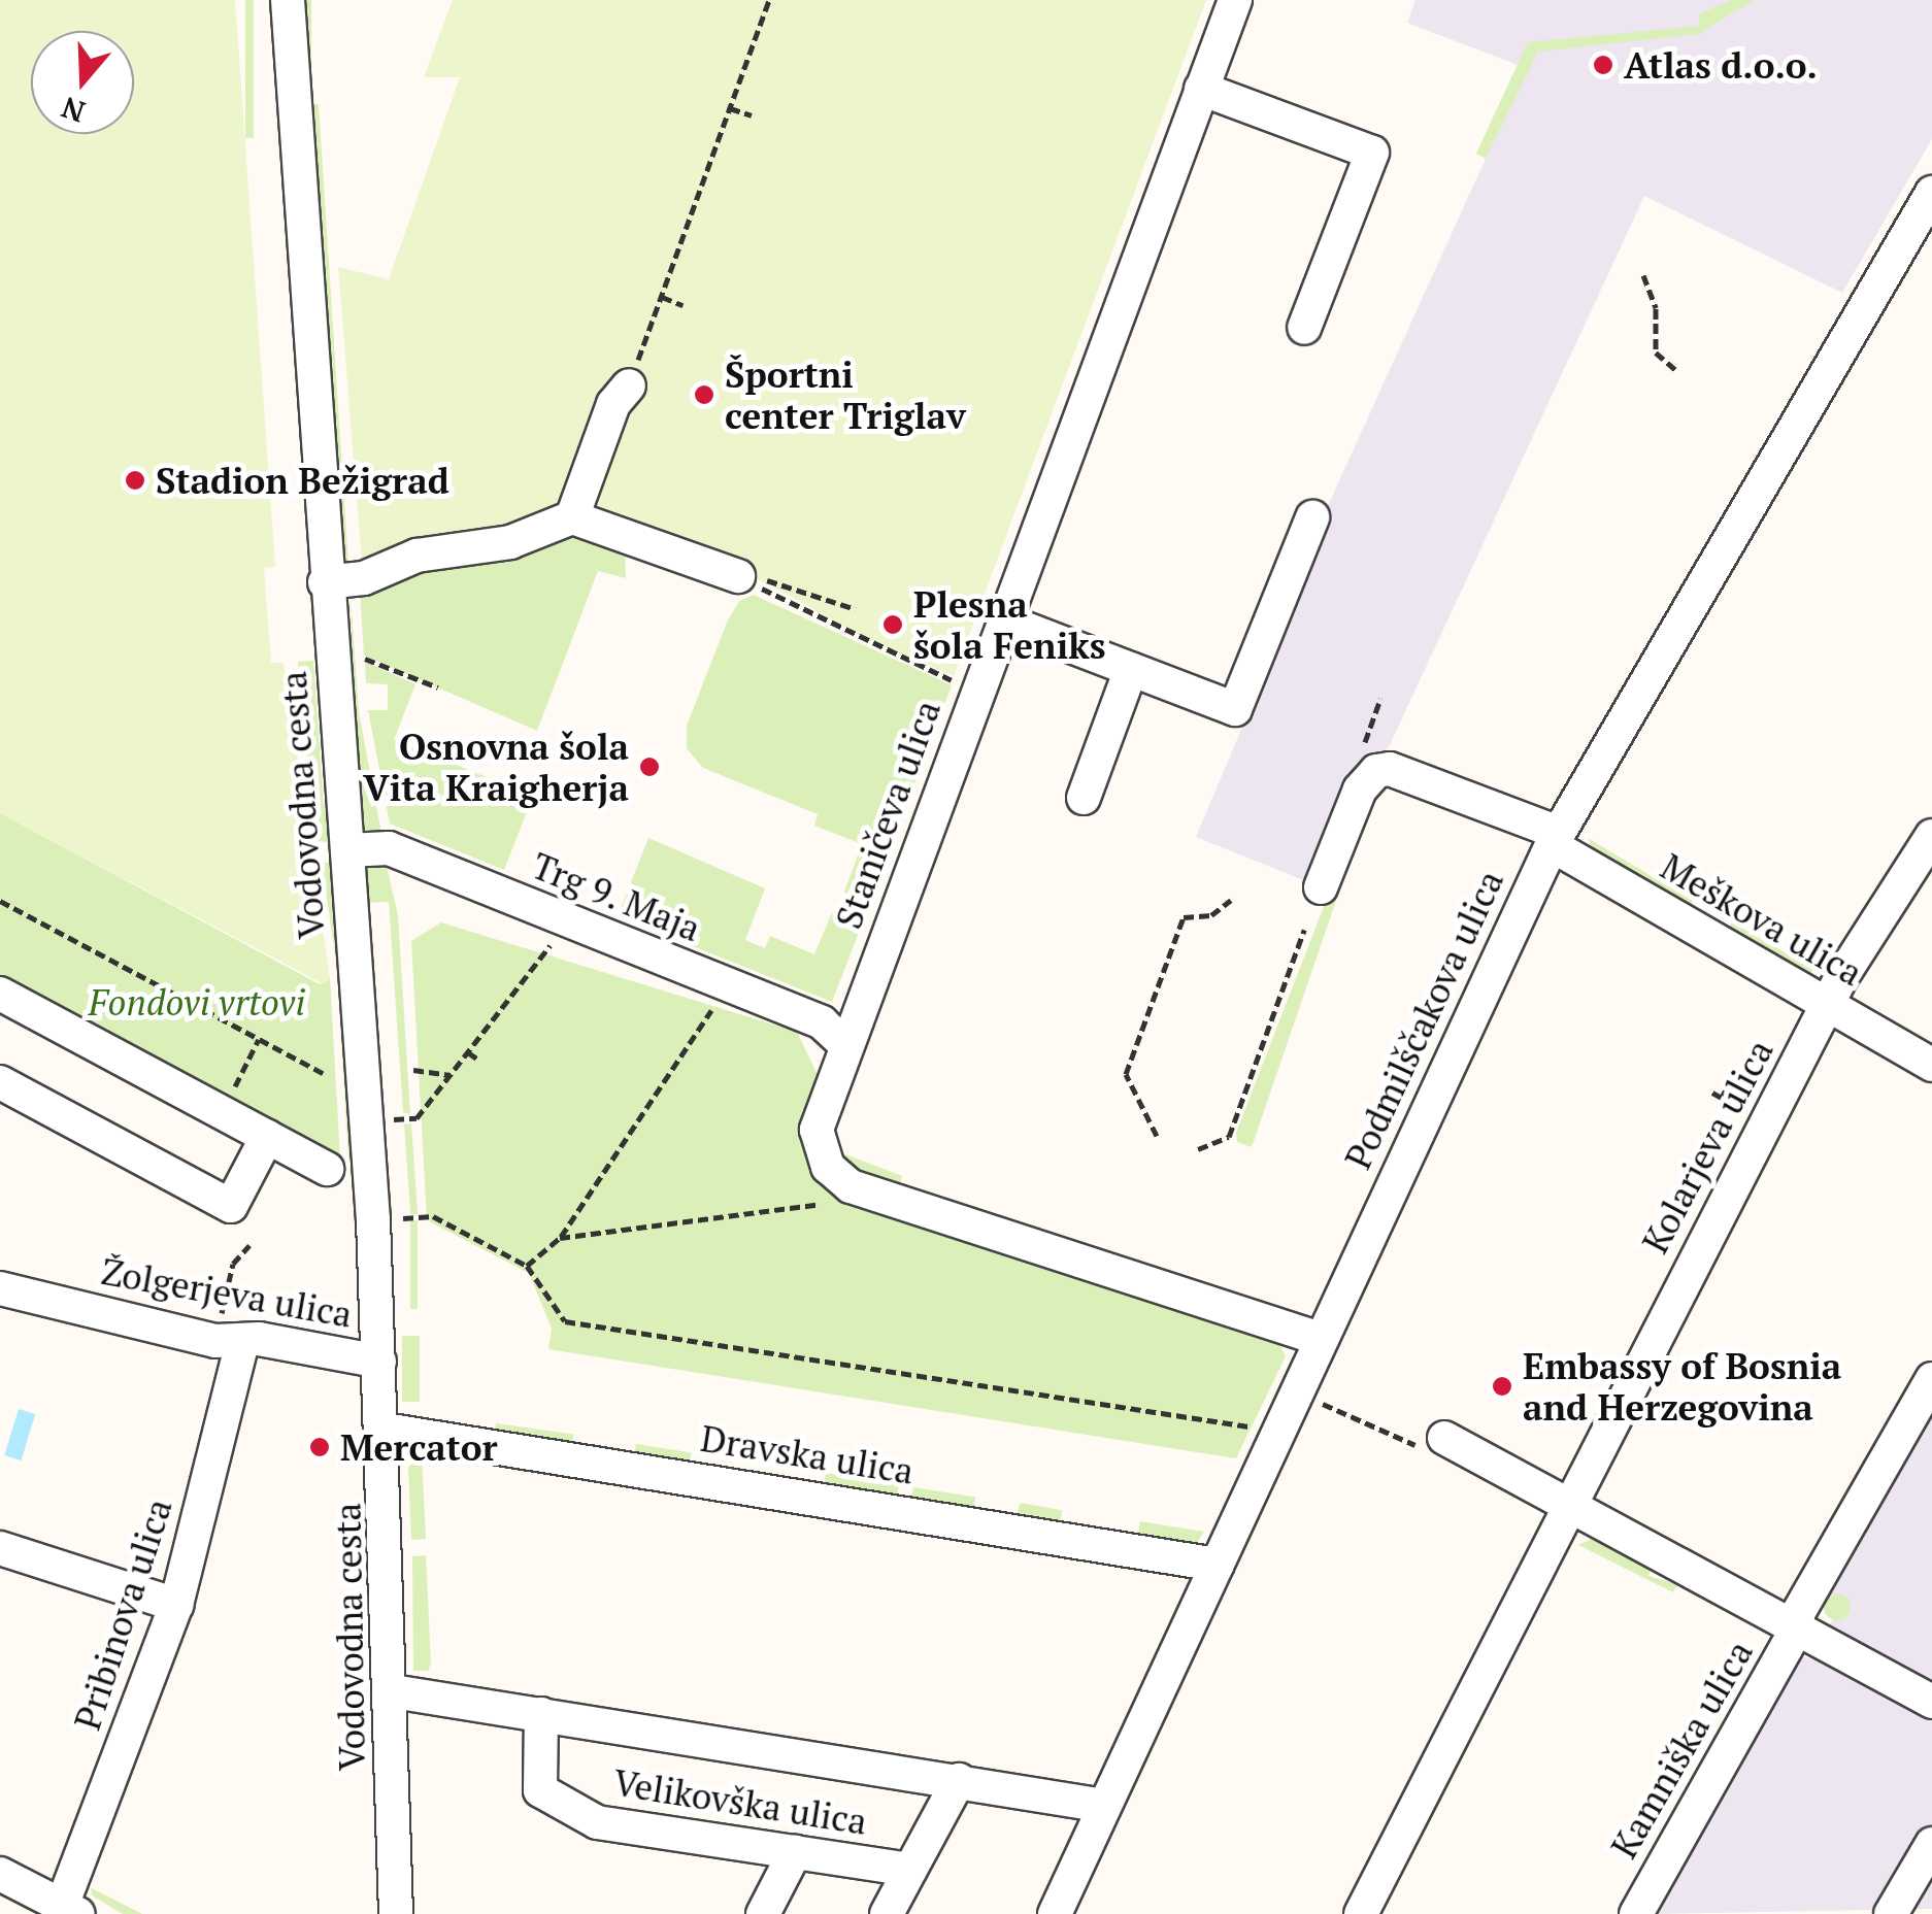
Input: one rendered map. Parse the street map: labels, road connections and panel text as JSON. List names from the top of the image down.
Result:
{
  "streets": {
    "street": [
      "Vodovodna cesta",
      "Staničeva ulica",
      "Trg 9. Maja",
      "Meškova ulica",
      "Podmilščakova ulica",
      "Kolarjeva ulica",
      "Žolgerjeva ulica",
      "Dravska ulica",
      "Pribinova ulica",
      "Kamniška ulica",
      "Velikovška ulica"
    ]
  },
  "crossings": [
    ["Vodovodna cesta", "Trg 9. Maja"],
    ["Vodovodna cesta", "Žolgerjeva ulica"],
    ["Vodovodna cesta", "Dravska ulica"],
    ["Vodovodna cesta", "Velikovška ulica"],
    ["Staničeva ulica", "Trg 9. Maja"],
    ["Staničeva ulica", "Podmilščakova ulica"],
    ["Meškova ulica", "Podmilščakova ulica"],
    ["Meškova ulica", "Kolarjeva ulica"],
    ["Podmilščakova ulica", "Dravska ulica"],
    ["Podmilščakova ulica", "Velikovška ulica"],
    ["Kolarjeva ulica", "Kamniška ulica"],
    ["Žolgerjeva ulica", "Pribinova ulica"]
  ],
  "parks": ["Fondovi vrtovi"],
  "places": [
    "Atlas d.o.o.",
    "Športni center Triglav",
    "Stadion Bežigrad",
    "Plesna šola Feniks",
    "Osnovna šola Vita Kraigherja",
    "Embassy of Bosnia and Herzegovina",
    "Mercator"
  ],
  "north": "bottom"
}
